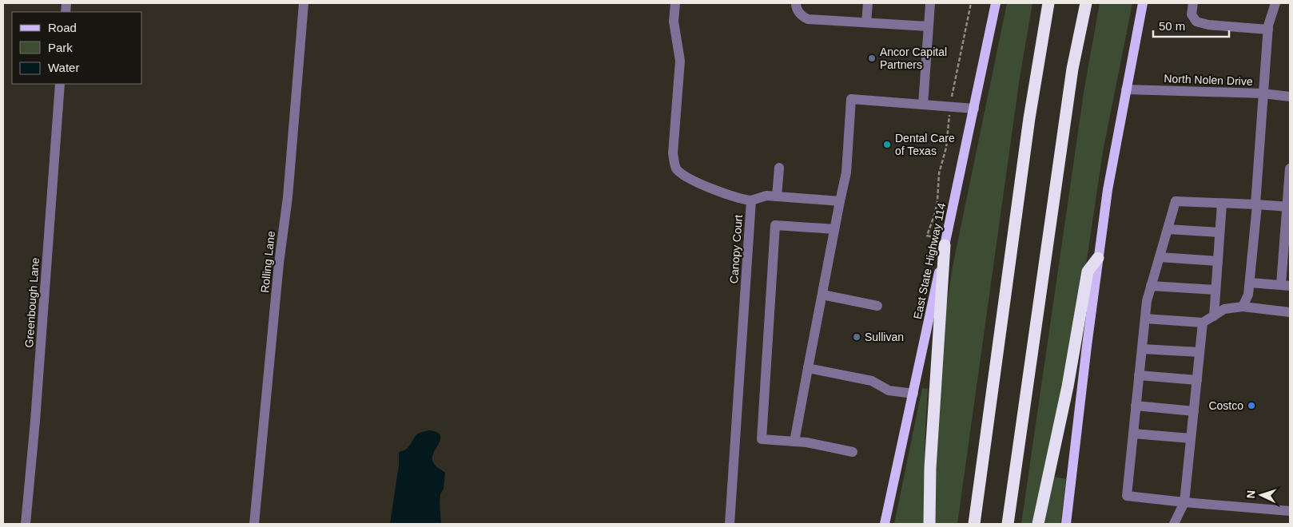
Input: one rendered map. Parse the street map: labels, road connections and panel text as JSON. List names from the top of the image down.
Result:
{
  "streets": {
    "main road": ["East State Highway 114"],
    "street": [
      "North Nolen Drive",
      "Canopy Court",
      "Rolling Lane",
      "Greenbough Lane"
    ]
  },
  "places": [
    "Ancor Capital Partners",
    "Dental Care of Texas",
    "Sullivan",
    "Costco"
  ],
  "legend": ["Road", "Park", "Water"],
  "scale_bar": "50 m",
  "north": "left"
}
